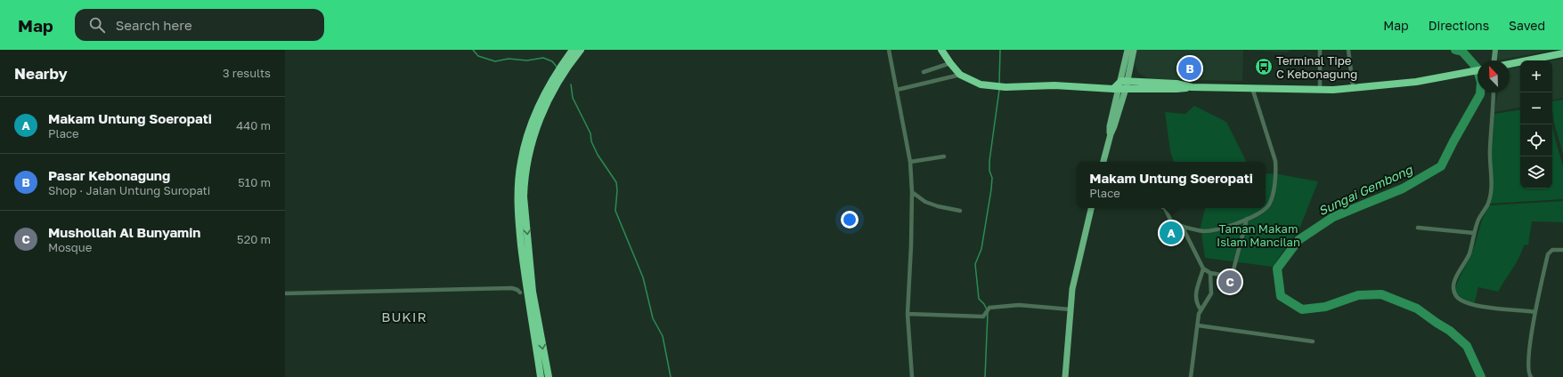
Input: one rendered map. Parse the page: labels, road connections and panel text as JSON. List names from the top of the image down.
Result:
{
  "districts": ["BUKIR"],
  "water": ["Sungai Gembong"],
  "parks": ["Taman Makam Islam Mancilan"],
  "places": {
    "bus stop": ["Terminal Tipe C Kebonagung"]
  },
  "north": "top left",
  "page": {
    "header": "Map",
    "search": "Search here",
    "nav": ["Map", "Directions", "Saved"],
    "heading": ["Nearby", "3 results"],
    "pins": ["B", "A", "C"],
    "map_buttons": ["+", "−"],
    "list": [
      {
        "mark": "A",
        "name": "Makam Untung Soeropati",
        "note": "Place",
        "value": "440 m"
      },
      {
        "mark": "B",
        "name": "Pasar Kebonagung",
        "note": "Shop · Jalan Untung Suropati",
        "value": "510 m"
      },
      {
        "mark": "C",
        "name": "Mushollah Al Bunyamin",
        "note": "Mosque",
        "value": "520 m"
      }
    ],
    "popup": ["Makam Untung Soeropati", "Place"]
  }
}
